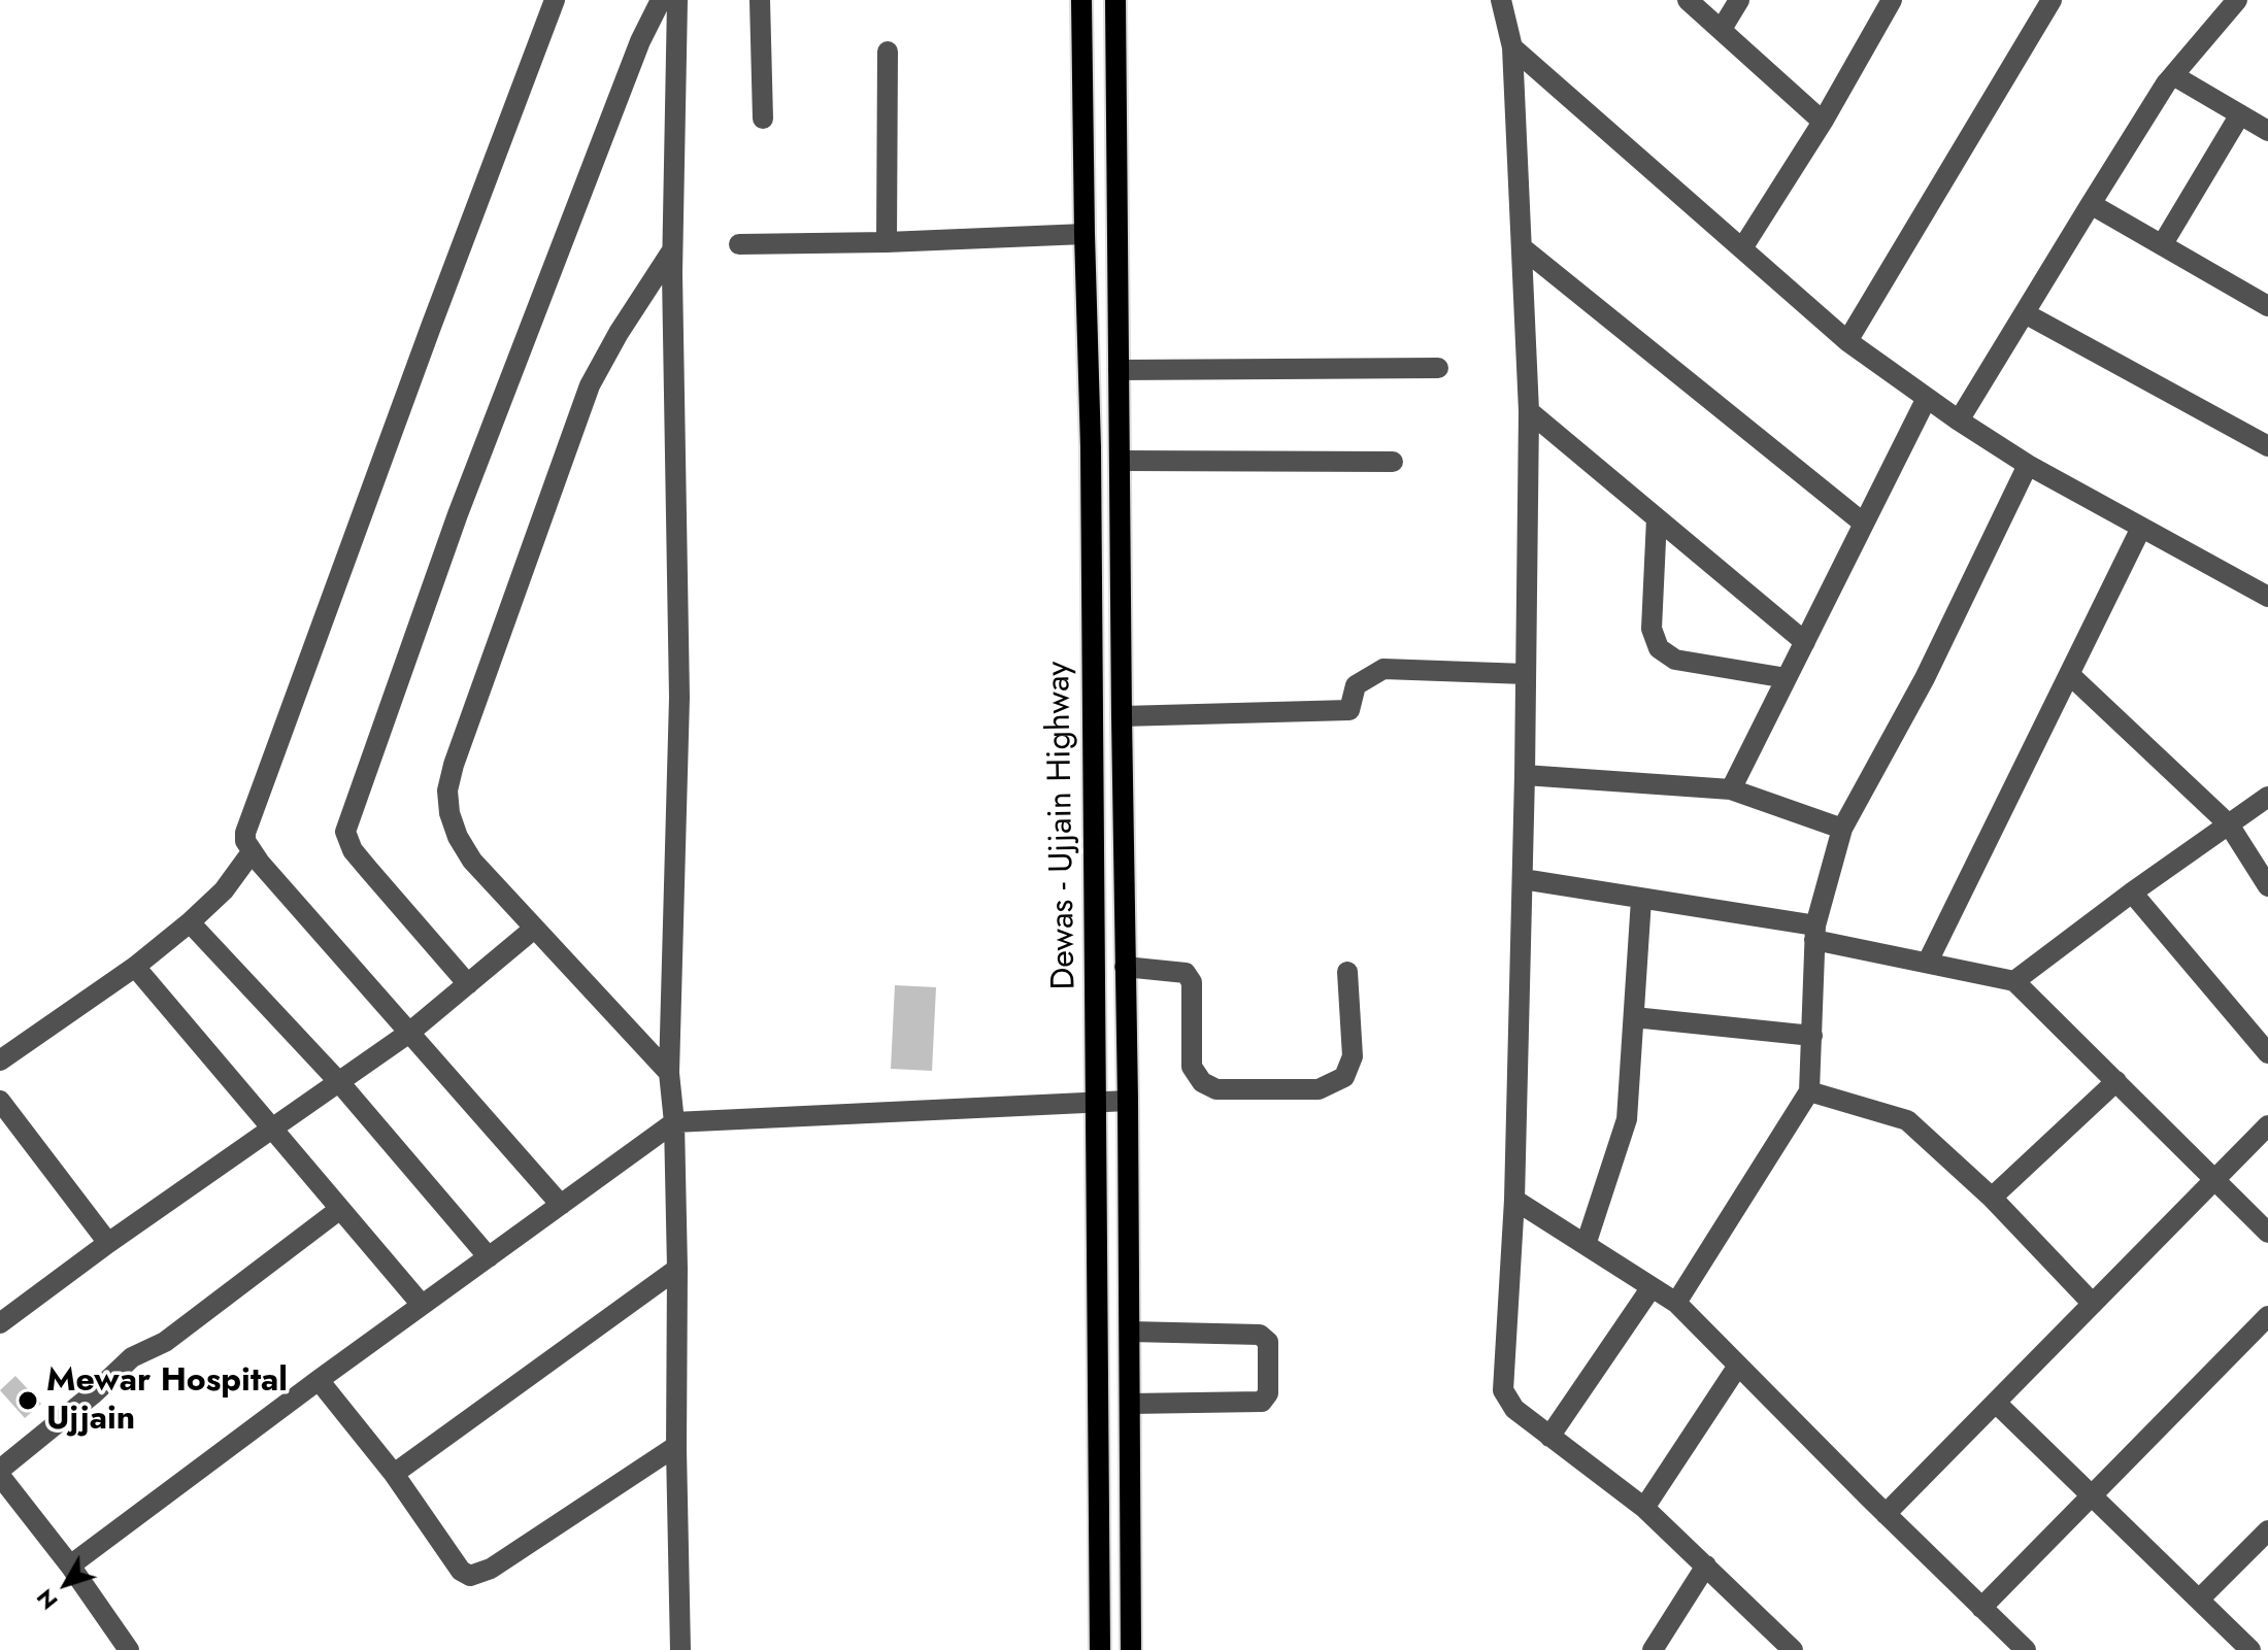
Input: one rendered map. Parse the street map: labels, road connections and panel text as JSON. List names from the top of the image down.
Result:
{
  "streets": {
    "main road": ["Dewas - Ujjain Highway"]
  },
  "places": ["Mewar Hospital Ujjain"],
  "north": "bottom left"
}
